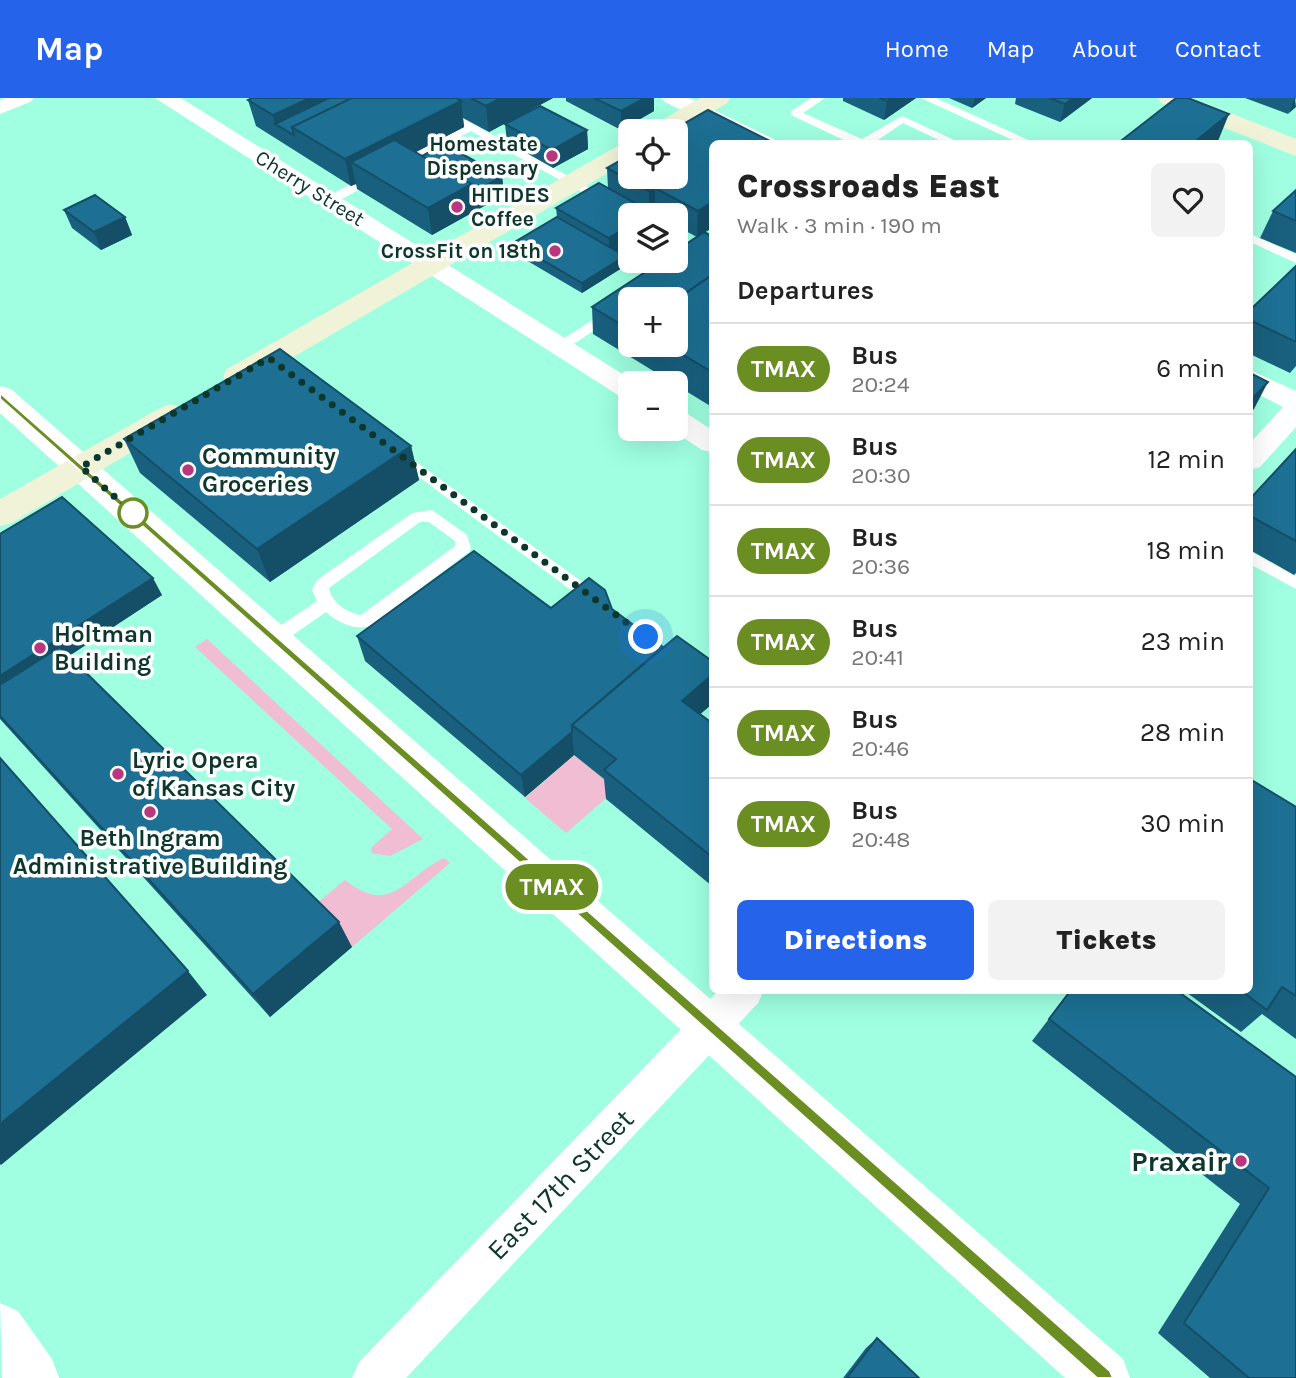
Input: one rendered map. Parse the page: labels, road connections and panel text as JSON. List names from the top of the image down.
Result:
{
  "streets": {
    "street": ["Cherry Street", "East 17th Street"]
  },
  "places": [
    "Homestate Dispensary",
    "HITIDES Coffee",
    "CrossFit on 18th",
    "Community Groceries",
    "Holtman Building",
    "Lyric Opera of Kansas City",
    "Beth Ingram Administrative Building",
    "Praxair"
  ],
  "lines": ["bus line TMAX"],
  "page": {
    "header": "Map",
    "nav": [
      "Home",
      "Map",
      "About",
      "Contact"
    ],
    "on_map": "TMAX",
    "map_buttons": ["+", "−"],
    "heading": [
      ["Crossroads East", "Walk · 3 min · 190 m"],
      "Departures"
    ],
    "list": [
      {
        "mark": "TMAX",
        "name": "Bus",
        "note": "20:24",
        "value": "6 min"
      },
      {
        "mark": "TMAX",
        "name": "Bus",
        "note": "20:30",
        "value": "12 min"
      },
      {
        "mark": "TMAX",
        "name": "Bus",
        "note": "20:36",
        "value": "18 min"
      },
      {
        "mark": "TMAX",
        "name": "Bus",
        "note": "20:41",
        "value": "23 min"
      },
      {
        "mark": "TMAX",
        "name": "Bus",
        "note": "20:46",
        "value": "28 min"
      },
      {
        "mark": "TMAX",
        "name": "Bus",
        "note": "20:48",
        "value": "30 min"
      }
    ],
    "buttons": ["Directions", "Tickets"]
  }
}
